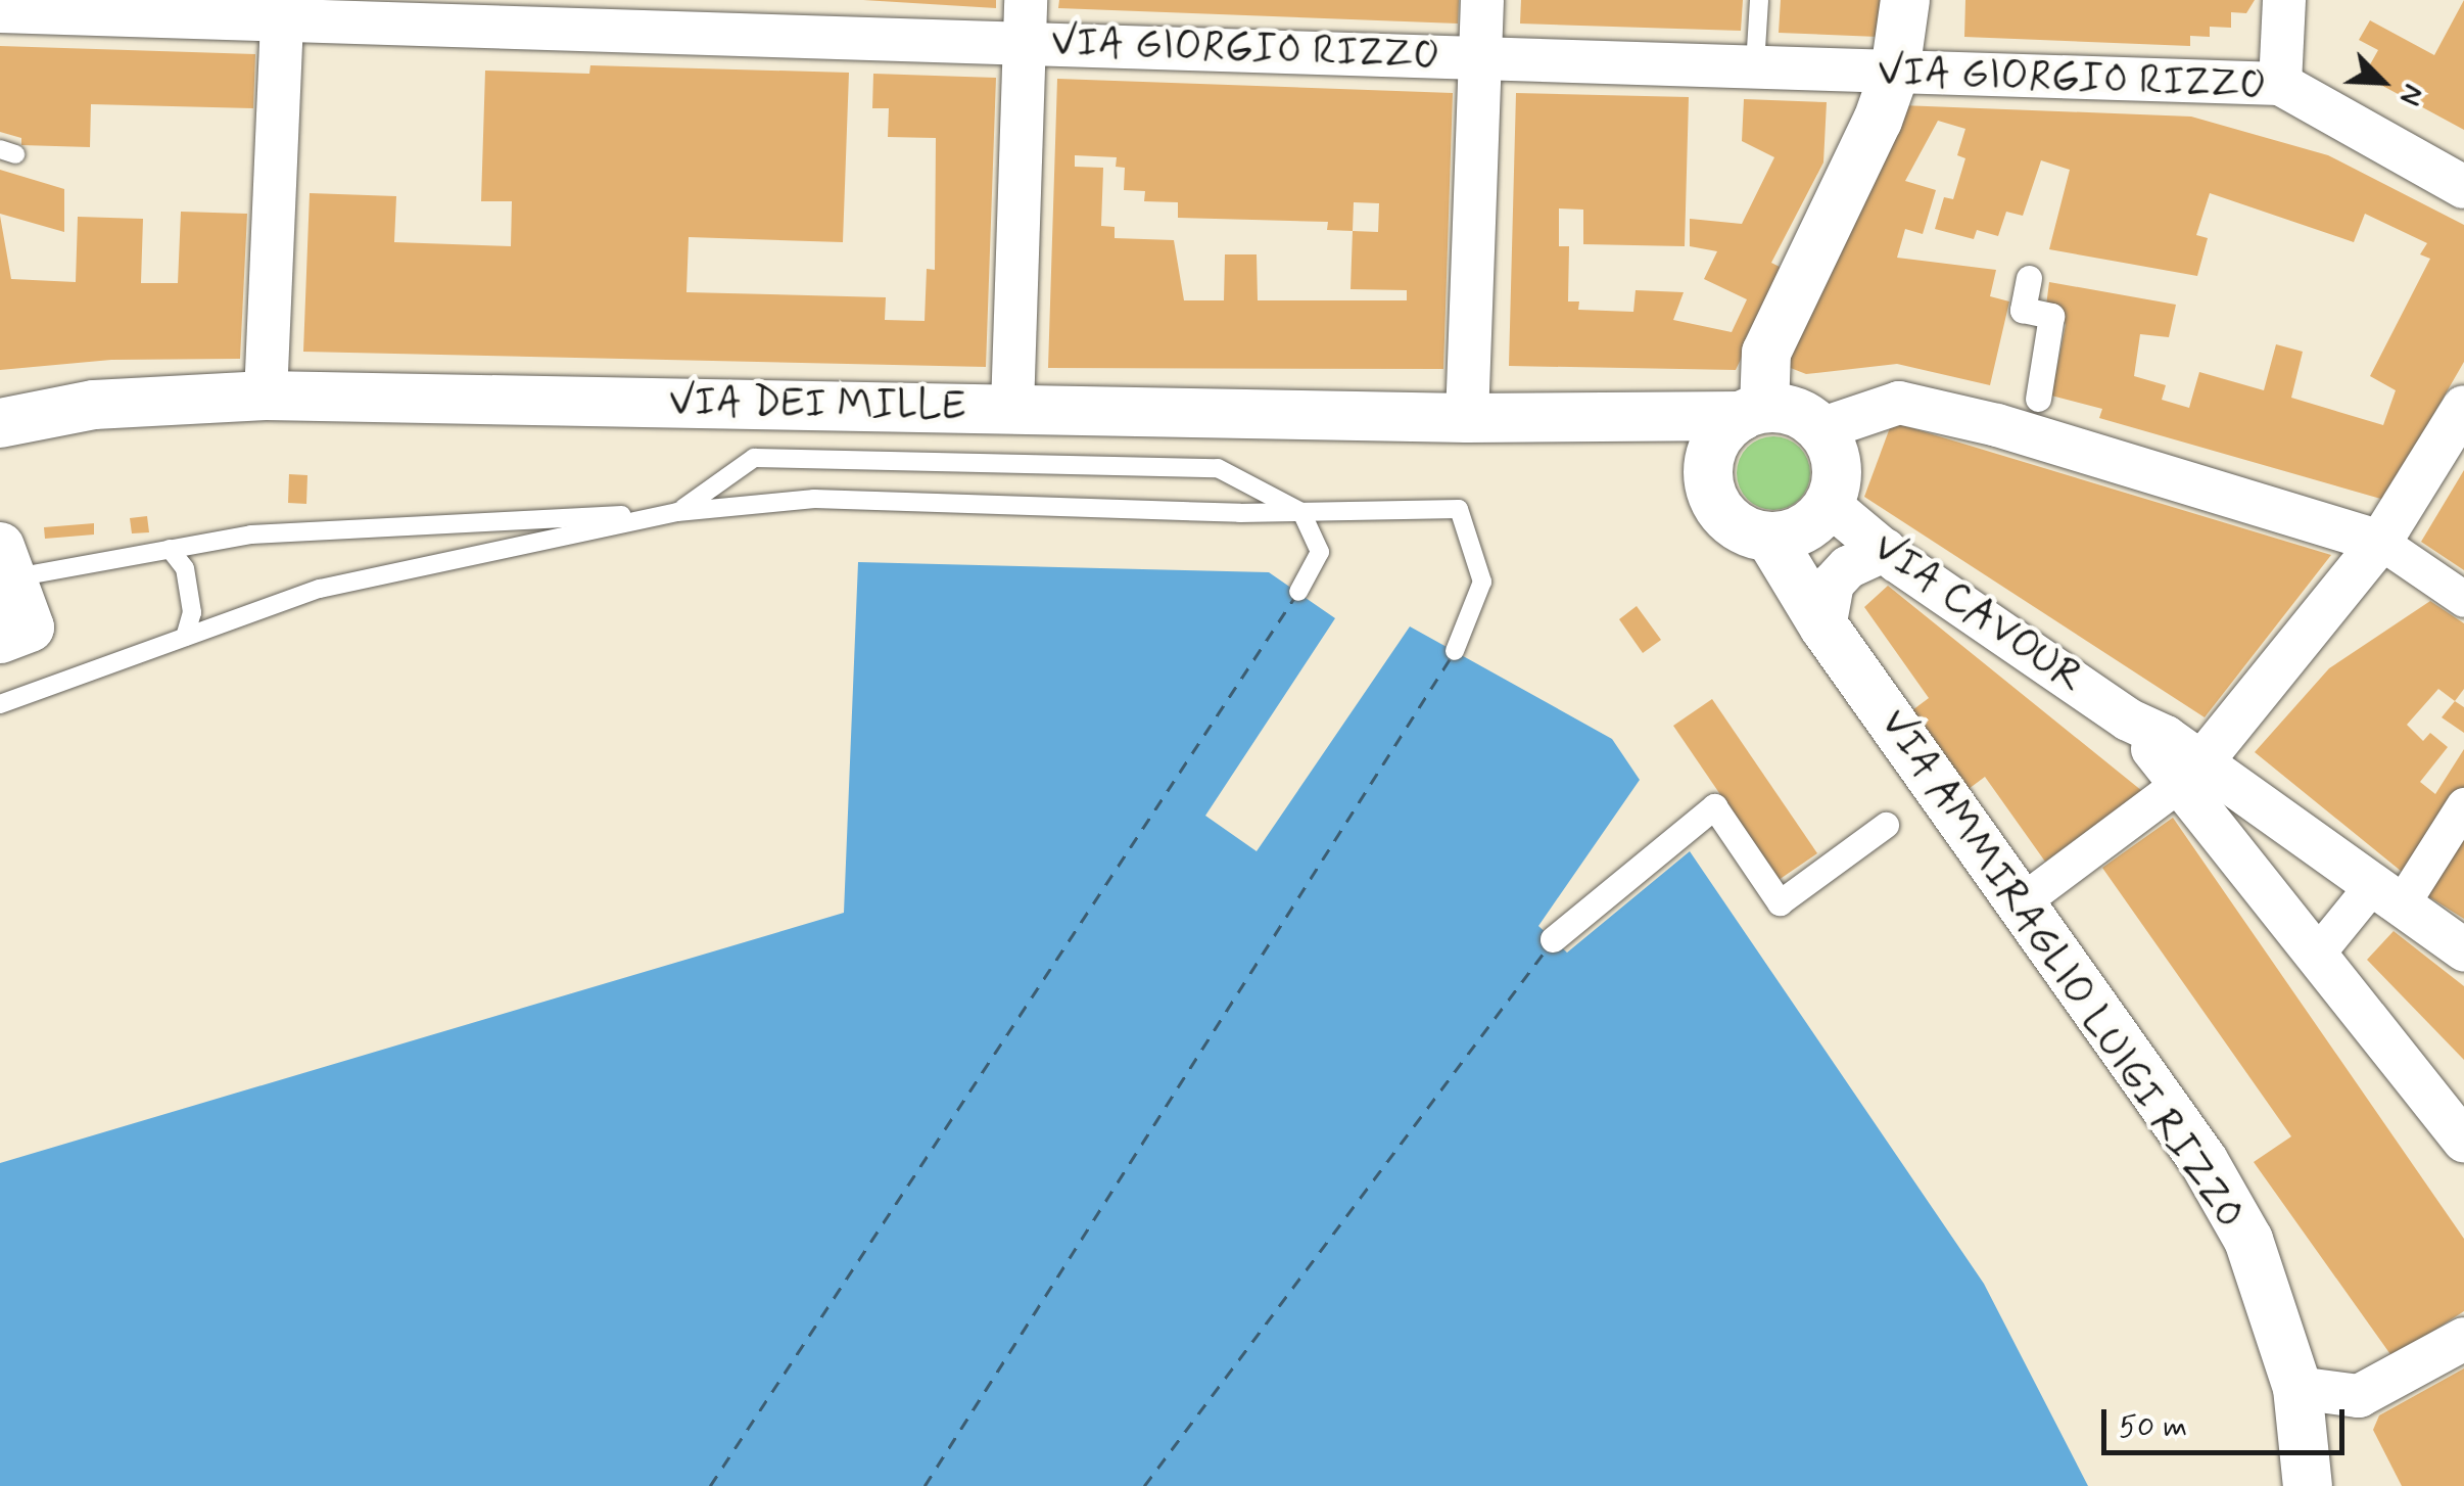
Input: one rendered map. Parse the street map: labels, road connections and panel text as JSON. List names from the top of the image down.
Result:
{
  "streets": {
    "main road": ["VIA DEI MILLE", "VIA AMMIRAGLIO LUIGI RIZZO"],
    "street": ["VIA GIORGIO RIZZO", "VIA CAVOUR"]
  },
  "crossings": [
    ["VIA DEI MILLE", "VIA CAVOUR"],
    ["VIA DEI MILLE", "VIA AMMIRAGLIO LUIGI RIZZO"],
    ["VIA CAVOUR", "VIA AMMIRAGLIO LUIGI RIZZO"]
  ],
  "scale_bar": "50 m",
  "north": "bottom right"
}
